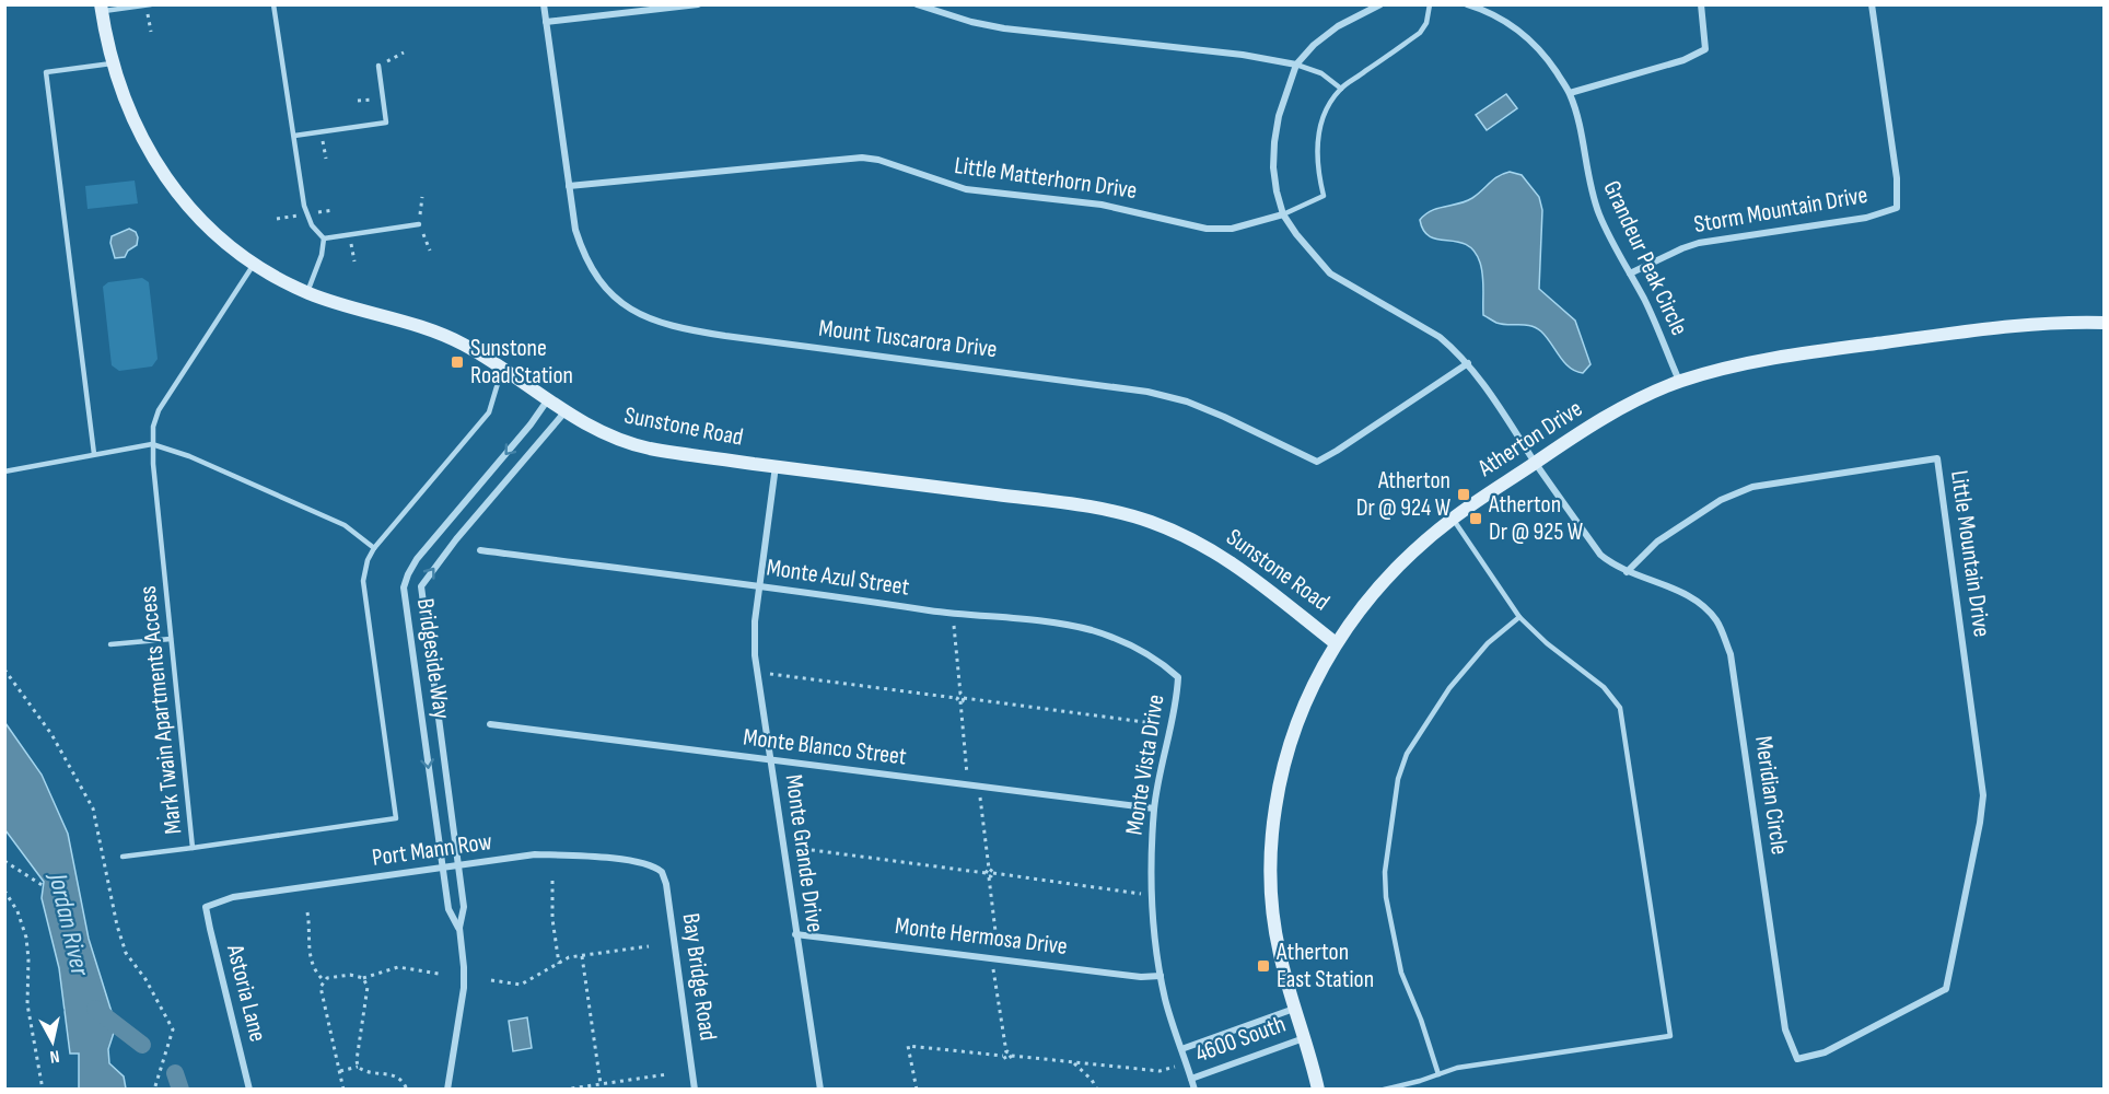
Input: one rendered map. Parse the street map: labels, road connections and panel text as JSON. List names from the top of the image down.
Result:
{
  "streets": {
    "street": [
      "Little Matterhorn Drive",
      "Storm Mountain Drive",
      "Grandeur Peak Circle",
      "Mount Tuscarora Drive",
      "Sunstone Road",
      "Atherton Drive",
      "Little Mountain Drive",
      "Monte Azul Street",
      "Bridgeside Way",
      "Monte Blanco Street",
      "Monte Vista Drive",
      "Meridian Circle",
      "Port Mann Row",
      "Monte Grande Drive",
      "Monte Hermosa Drive",
      "Bay Bridge Road",
      "Astoria Lane",
      "4600 South"
    ],
    "lane": ["Mark Twain Apartments Access"]
  },
  "crossings": [
    ["Little Matterhorn Drive", "Mount Tuscarora Drive"],
    ["Storm Mountain Drive", "Grandeur Peak Circle"],
    ["Grandeur Peak Circle", "Atherton Drive"],
    ["Sunstone Road", "Atherton Drive"],
    ["Sunstone Road", "Bridgeside Way"],
    ["Sunstone Road", "Mark Twain Apartments Access"],
    ["Sunstone Road", "Monte Grande Drive"],
    ["Atherton Drive", "Meridian Circle"],
    ["Atherton Drive", "4600 South"],
    ["Little Mountain Drive", "Meridian Circle"],
    ["Monte Azul Street", "Monte Vista Drive"],
    ["Monte Azul Street", "Monte Grande Drive"],
    ["Bridgeside Way", "Port Mann Row"],
    ["Monte Blanco Street", "Monte Vista Drive"],
    ["Monte Blanco Street", "Monte Grande Drive"],
    ["Monte Vista Drive", "Monte Hermosa Drive"],
    ["Monte Vista Drive", "4600 South"],
    ["Port Mann Row", "Bay Bridge Road"],
    ["Port Mann Row", "Astoria Lane"],
    ["Monte Grande Drive", "Monte Hermosa Drive"]
  ],
  "water": ["Jordan River"],
  "places": {
    "transit": [
      "Sunstone Road Station",
      "Atherton Dr @ 924 W",
      "Atherton Dr @ 925 W",
      "Atherton East Station"
    ]
  },
  "north": "bottom"
}
